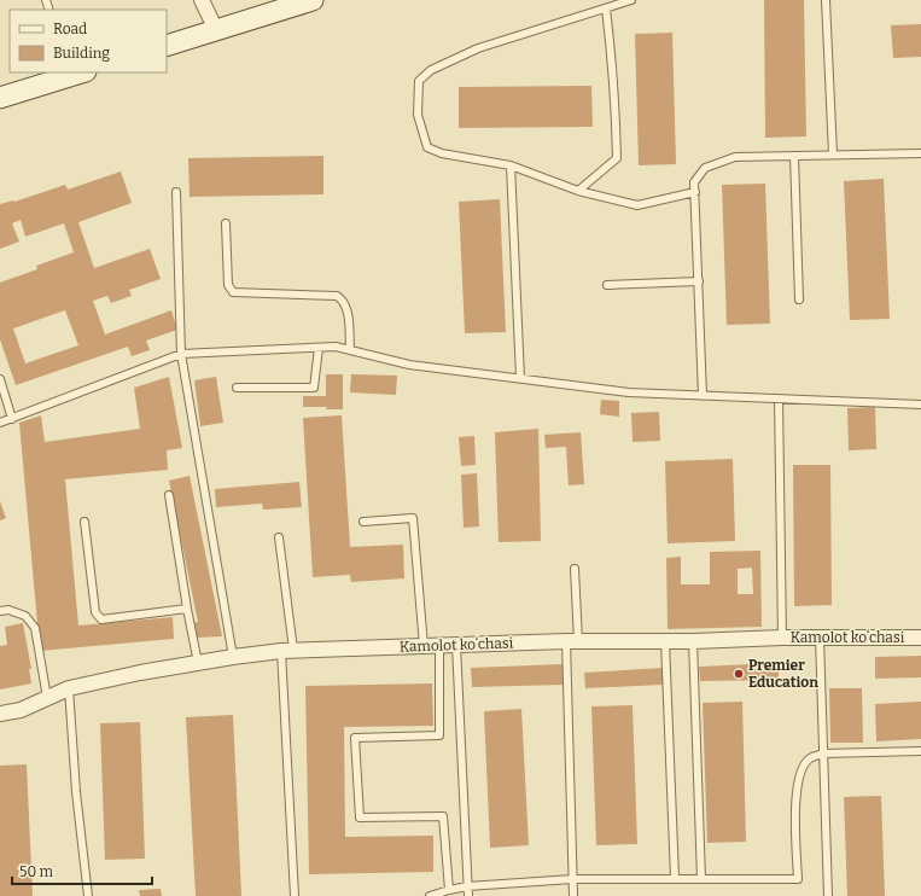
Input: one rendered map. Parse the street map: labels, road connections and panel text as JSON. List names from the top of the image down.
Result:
{
  "streets": {
    "street": ["Kamolot koʻchasi"]
  },
  "places": ["Premier Education"],
  "legend": ["Road", "Building"],
  "scale_bar": "50 m"
}
